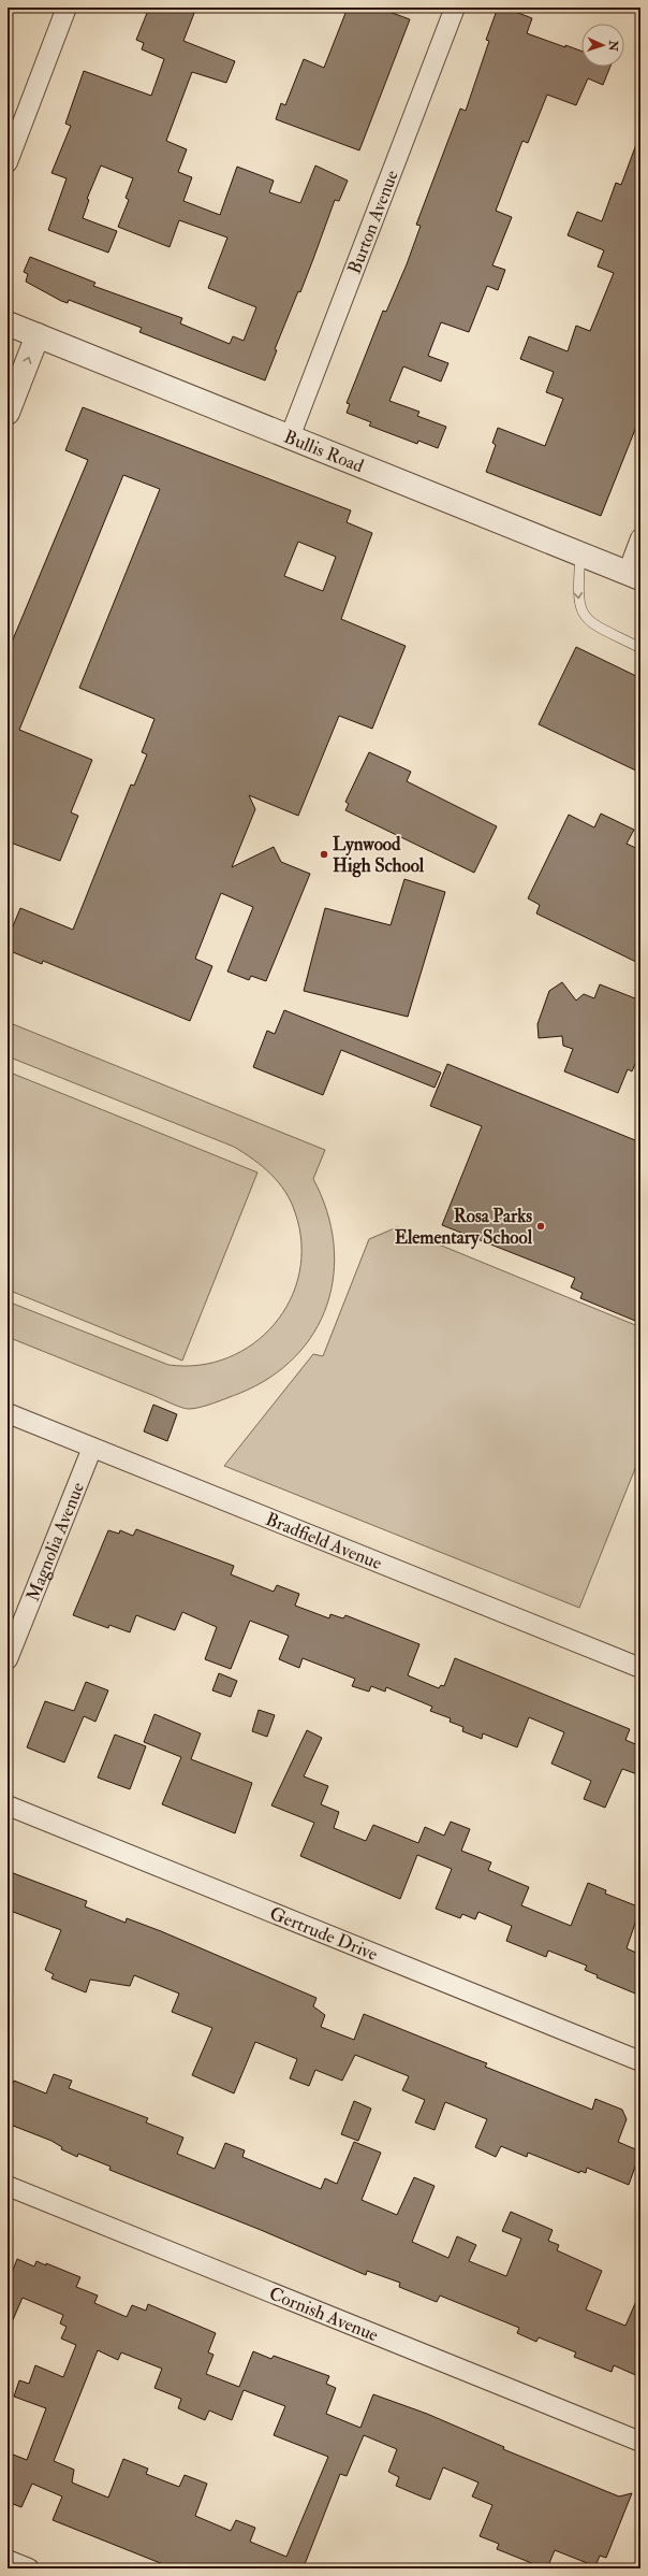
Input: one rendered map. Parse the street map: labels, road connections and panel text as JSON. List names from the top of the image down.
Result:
{
  "streets": {
    "street": [
      "Burton Avenue",
      "Bullis Road",
      "Bradfield Avenue",
      "Magnolia Avenue",
      "Gertrude Drive",
      "Cornish Avenue"
    ]
  },
  "crossings": [
    ["Burton Avenue", "Bullis Road"],
    ["Bradfield Avenue", "Magnolia Avenue"]
  ],
  "places": ["Lynwood High School", "Rosa Parks Elementary School"],
  "north": "right"
}
